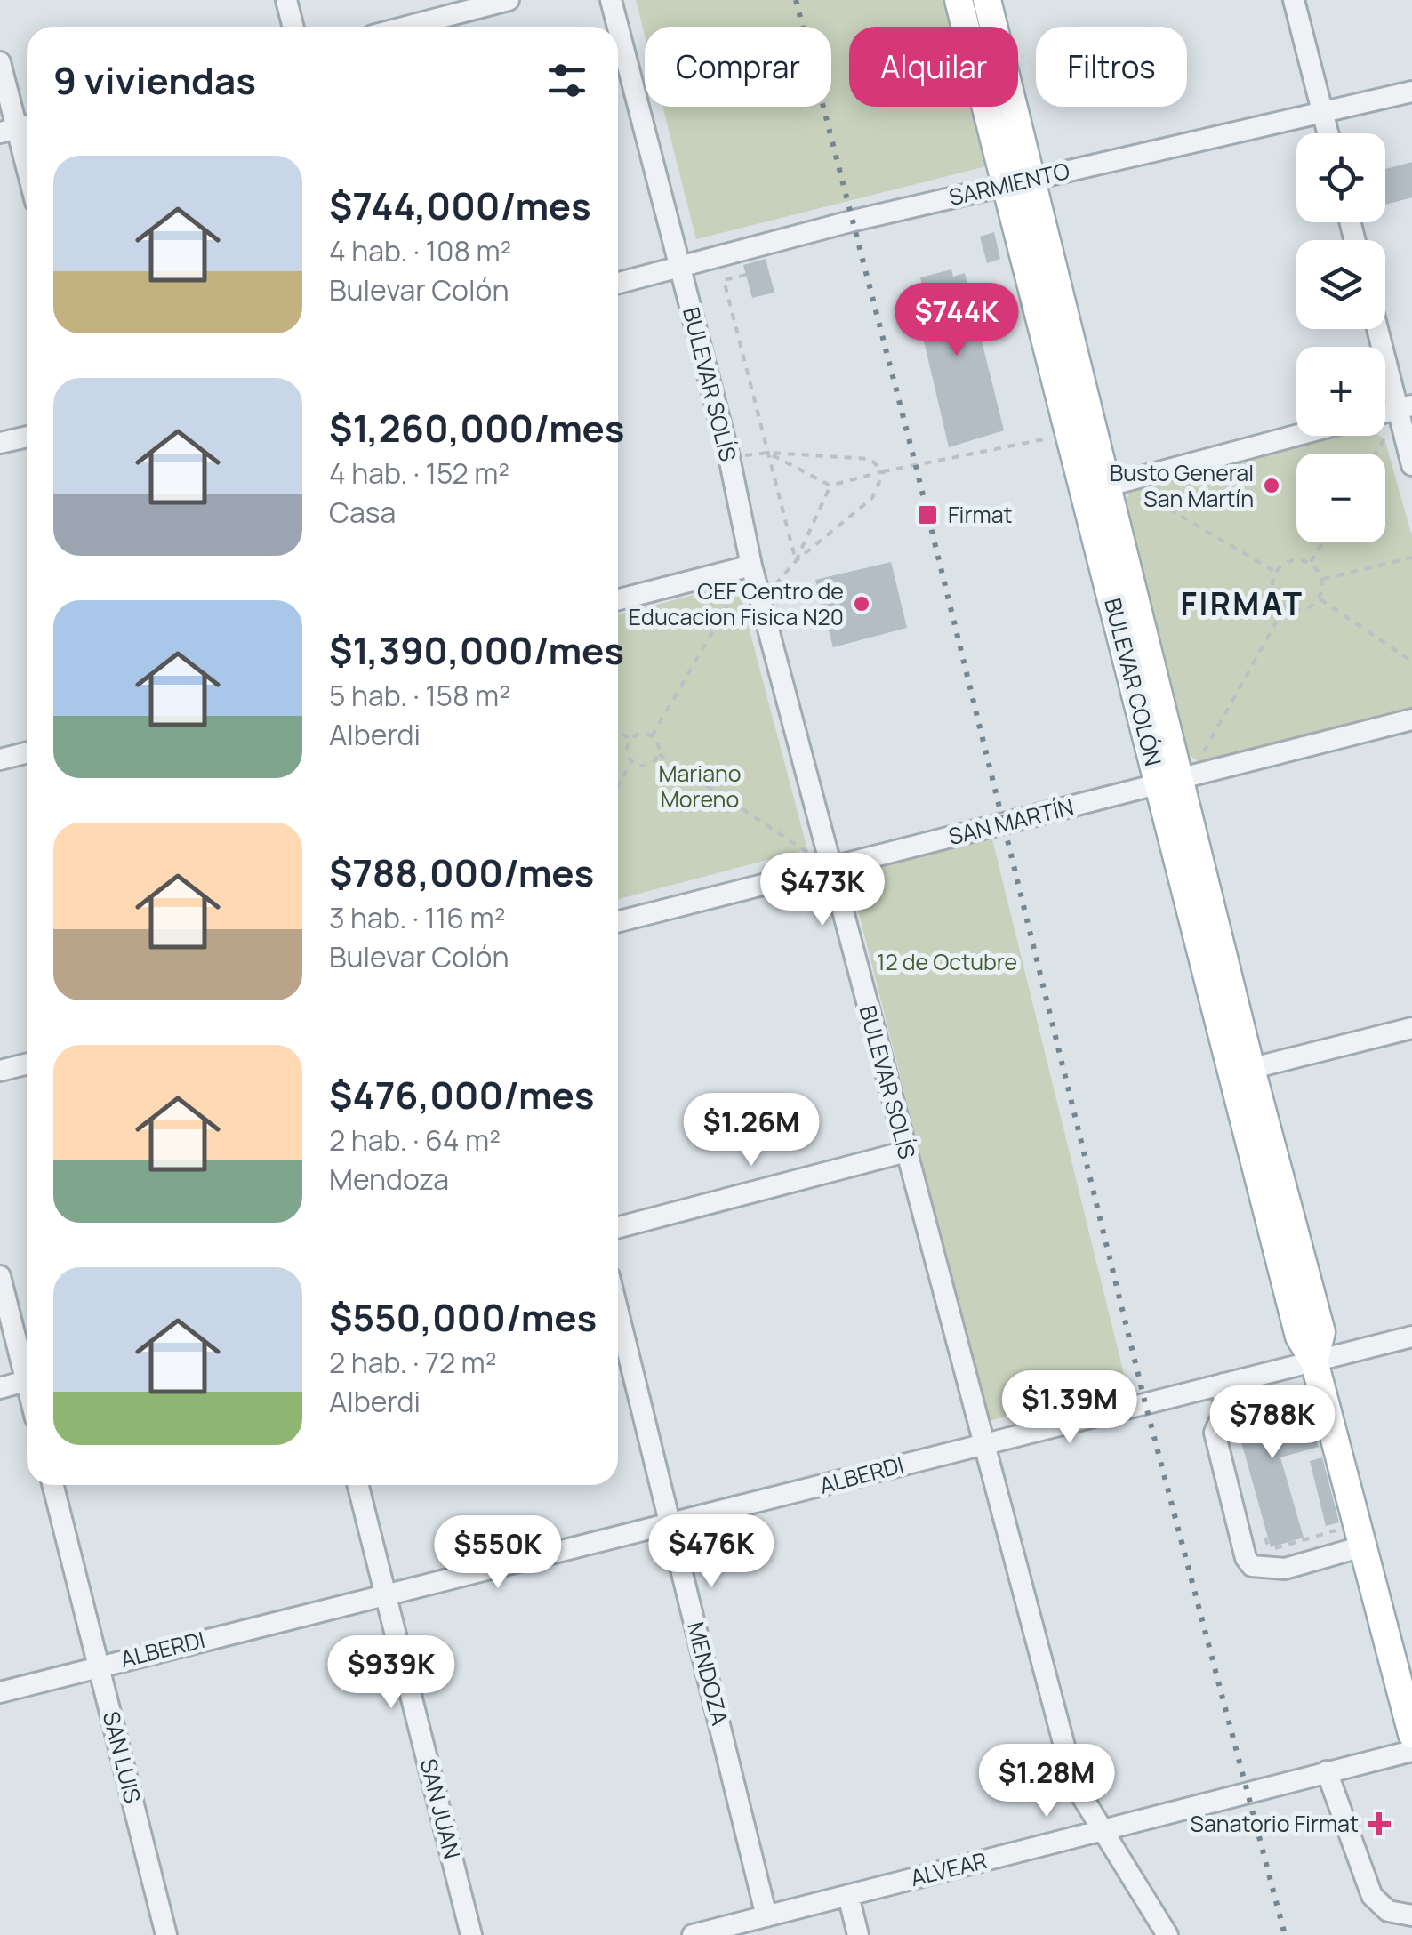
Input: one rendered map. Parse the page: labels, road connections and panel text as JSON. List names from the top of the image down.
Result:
{
  "streets": {
    "main road": ["BULEVAR COLÓN"],
    "street": [
      "SARMIENTO",
      "BULEVAR SOLÍS",
      "SAN MARTÍN",
      "ALBERDI",
      "MENDOZA",
      "SAN LUIS",
      "SAN JUAN",
      "ALVEAR"
    ]
  },
  "crossings": [
    ["SARMIENTO", "BULEVAR SOLÍS"],
    ["SARMIENTO", "BULEVAR COLÓN"],
    ["BULEVAR SOLÍS", "SAN MARTÍN"],
    ["BULEVAR SOLÍS", "ALBERDI"],
    ["BULEVAR SOLÍS", "ALVEAR"],
    ["BULEVAR COLÓN", "SAN MARTÍN"],
    ["BULEVAR COLÓN", "ALBERDI"],
    ["ALBERDI", "MENDOZA"],
    ["ALBERDI", "SAN LUIS"],
    ["ALBERDI", "SAN JUAN"],
    ["MENDOZA", "ALVEAR"]
  ],
  "districts": ["FIRMAT"],
  "parks": ["Mariano Moreno", "12 de Octubre"],
  "places": {
    "other": ["Busto General San Martín", "CEF Centro de Educacion Fisica N20"],
    "transit": ["Firmat"],
    "health": ["Sanatorio Firmat"]
  },
  "page": {
    "chip": ["Comprar", "Alquilar", "Filtros"],
    "heading": "9 viviendas",
    "map_buttons": ["+", "−"],
    "list": [
      {
        "name": "$744,000/mes",
        "note": "4 hab. · 108 m² · Bulevar Colón"
      },
      {
        "name": "$1,260,000/mes",
        "note": "4 hab. · 152 m² · Casa"
      },
      {
        "name": "$1,390,000/mes",
        "note": "5 hab. · 158 m² · Alberdi"
      },
      {
        "name": "$788,000/mes",
        "note": "3 hab. · 116 m² · Bulevar Colón"
      },
      {
        "name": "$476,000/mes",
        "note": "2 hab. · 64 m² · Mendoza"
      },
      {
        "name": "$550,000/mes",
        "note": "2 hab. · 72 m² · Alberdi"
      }
    ],
    "price": [
      "$744K",
      "$473K",
      "$1.26M",
      "$1.39M",
      "$788K",
      "$476K",
      "$550K",
      "$939K",
      "$1.28M"
    ]
  }
}
